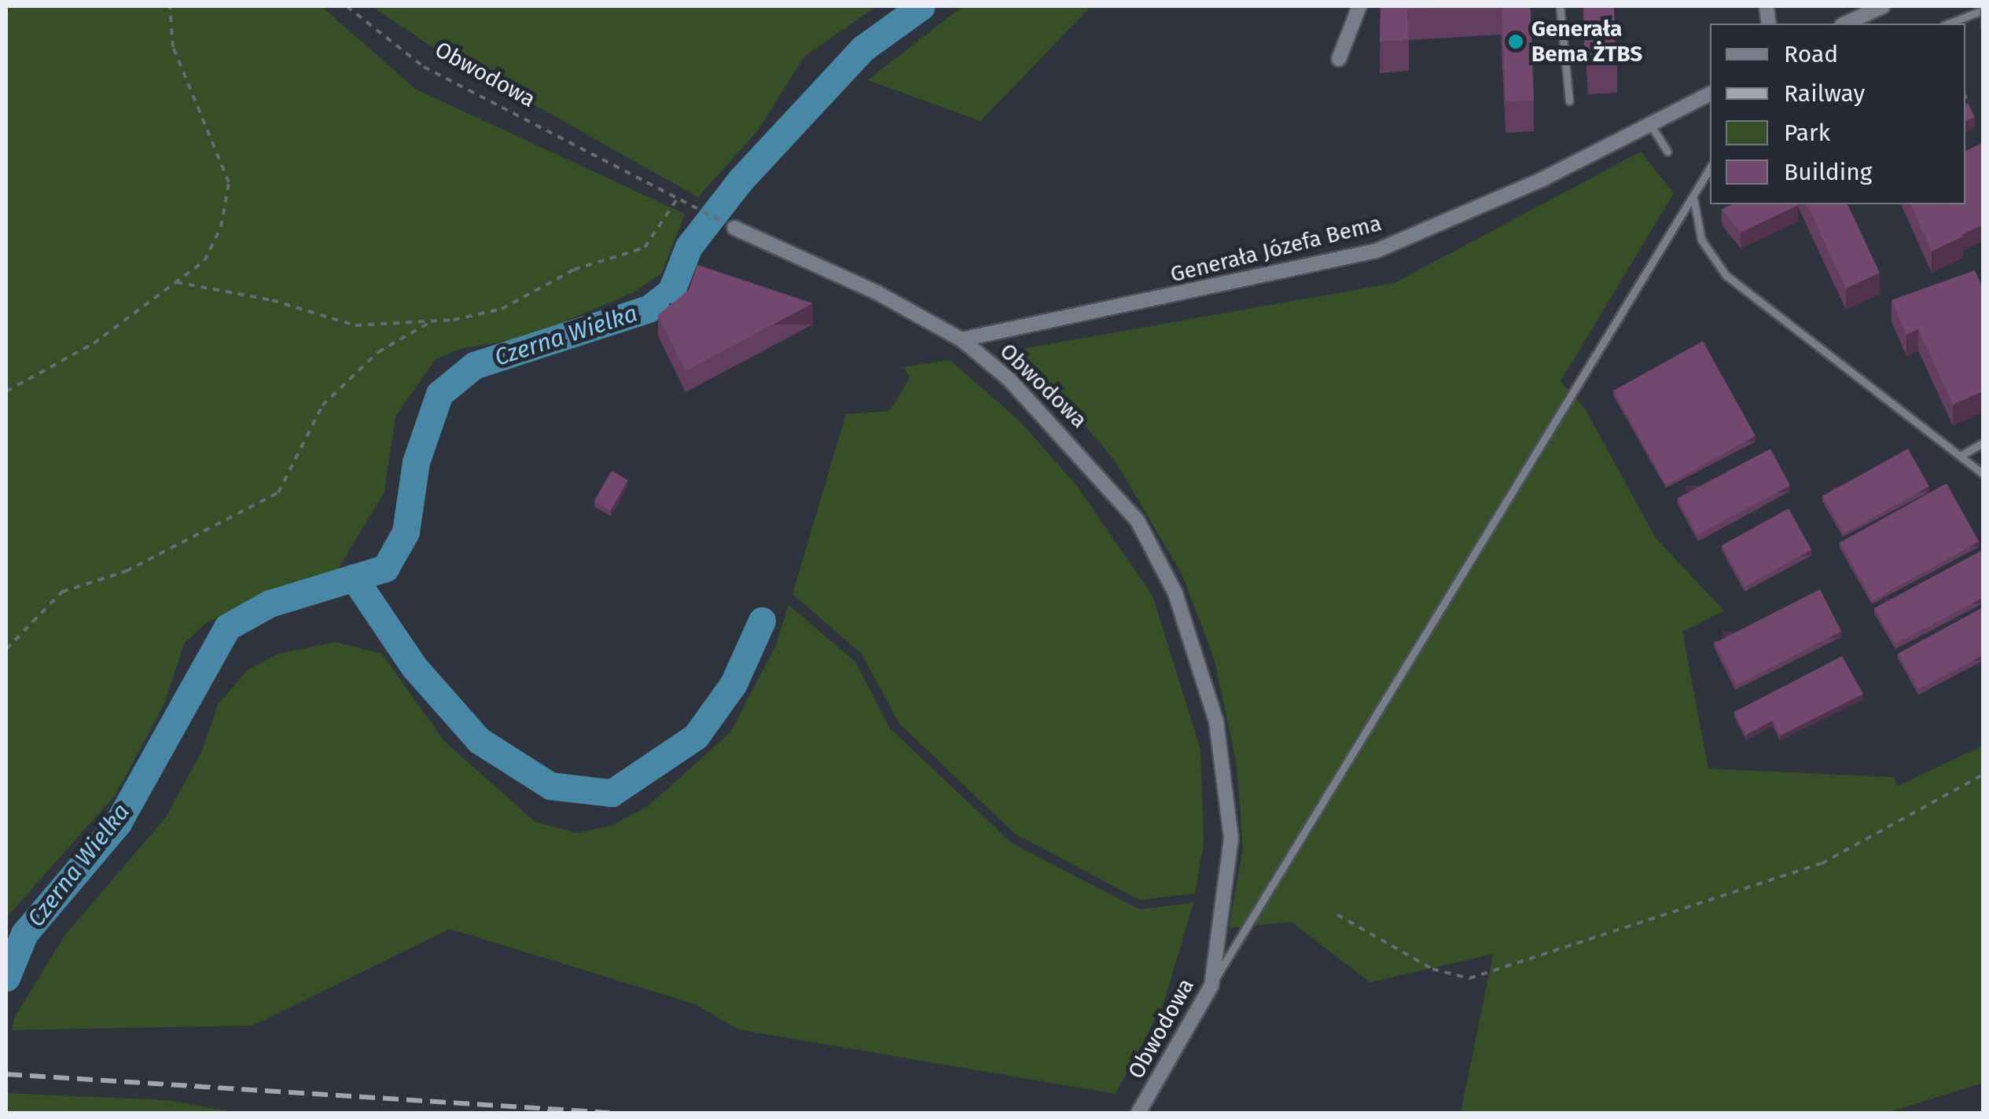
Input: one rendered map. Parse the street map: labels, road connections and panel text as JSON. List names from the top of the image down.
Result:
{
  "streets": {
    "street": ["Obwodowa", "Generała Józefa Bema"]
  },
  "crossings": [
    ["Obwodowa", "Generała Józefa Bema"]
  ],
  "water": ["Czerna Wielka"],
  "places": ["Generała Bema ŻTBS"],
  "legend": [
    "Road",
    "Railway",
    "Park",
    "Building"
  ]
}
